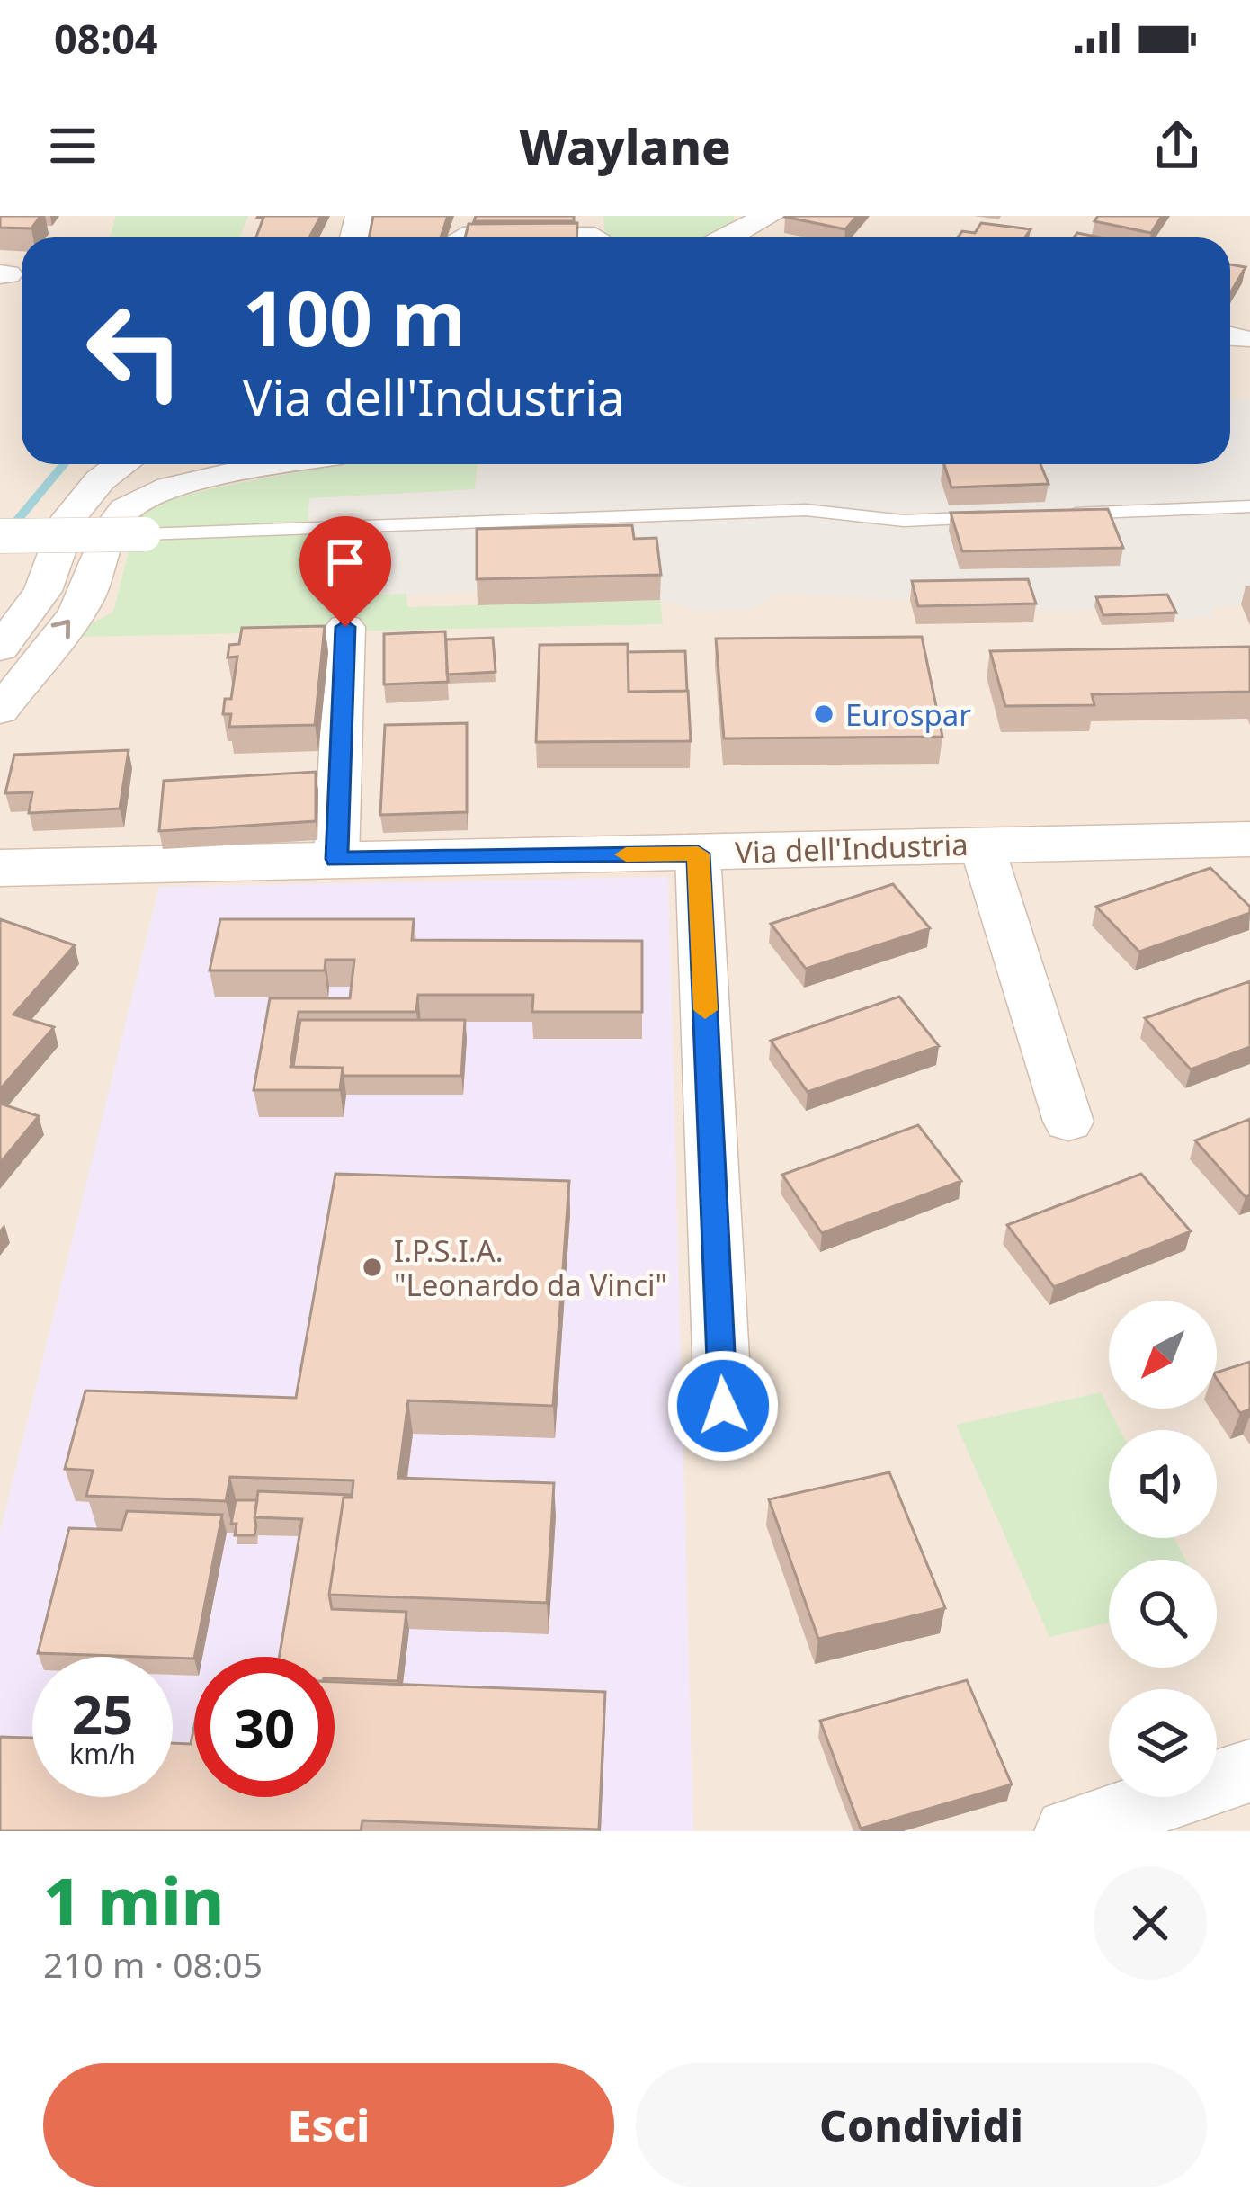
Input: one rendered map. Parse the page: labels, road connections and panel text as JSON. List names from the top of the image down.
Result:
{
  "streets": {
    "street": ["Via dell'Industria"]
  },
  "places": ["Eurospar", "I.P.S.I.A. \"Leonardo da Vinci\""],
  "north": "bottom left",
  "page": {
    "status": "08:04",
    "header": "Waylane",
    "turn": ["100 m", "Via dell'Industria"],
    "speed": "25 km/h",
    "limit": "30",
    "heading": ["1 min", "210 m · 08:05"],
    "buttons": ["Esci", "Condividi"]
  }
}
